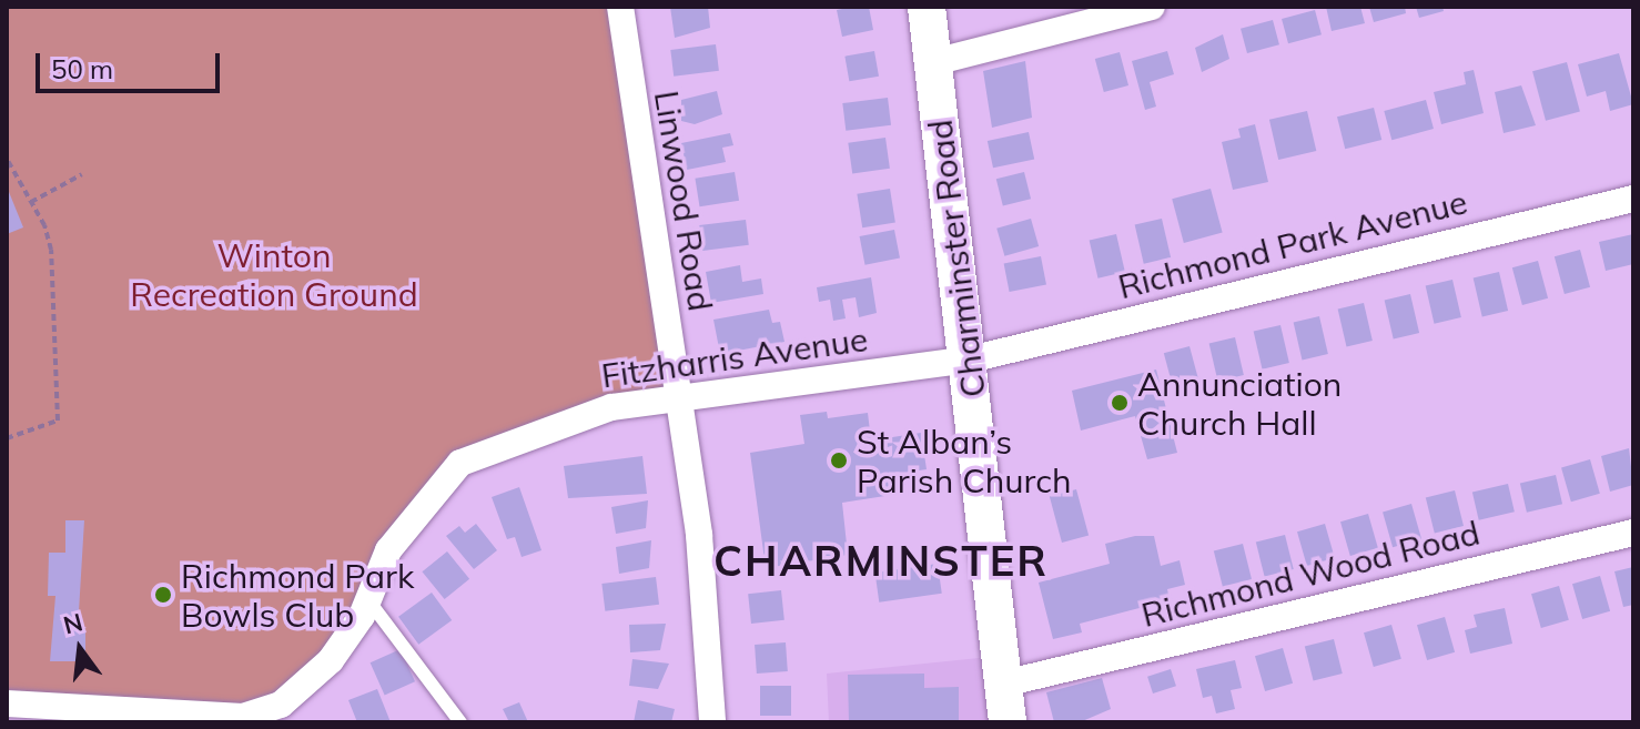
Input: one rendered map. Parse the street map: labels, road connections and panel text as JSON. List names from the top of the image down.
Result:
{
  "streets": {
    "main road": ["Charminster Road"],
    "street": [
      "Linwood Road",
      "Richmond Park Avenue",
      "Fitzharris Avenue",
      "Richmond Wood Road"
    ]
  },
  "crossings": [
    ["Linwood Road", "Fitzharris Avenue"],
    ["Richmond Park Avenue", "Charminster Road"],
    ["Richmond Park Avenue", "Fitzharris Avenue"],
    ["Charminster Road", "Fitzharris Avenue"],
    ["Charminster Road", "Richmond Wood Road"]
  ],
  "districts": ["CHARMINSTER"],
  "parks": ["Winton Recreation Ground"],
  "places": ["Annunciation Church Hall", "St Alban’s Parish Church", "Richmond Park Bowls Club"],
  "scale_bar": "50 m",
  "north": "top"
}
